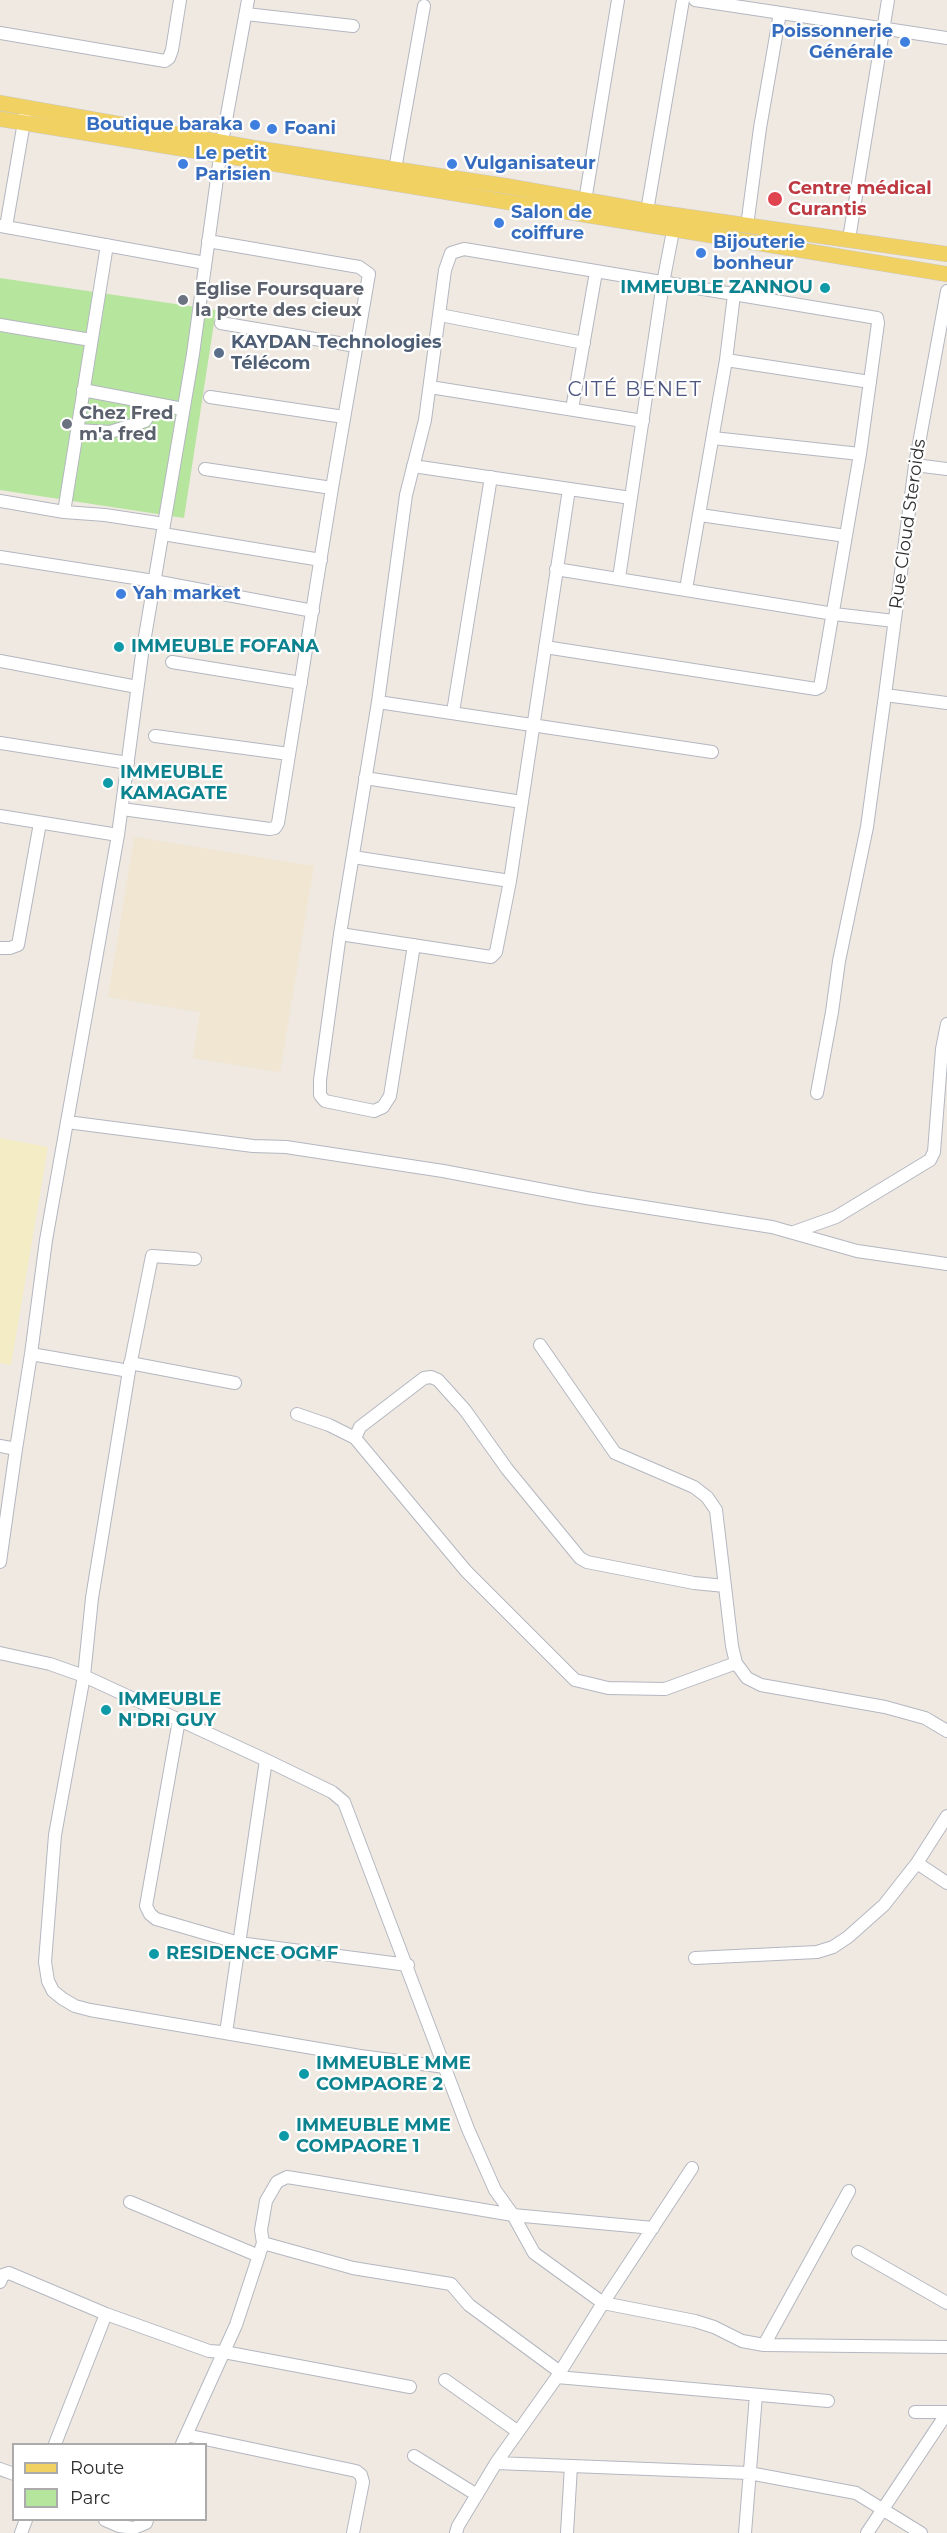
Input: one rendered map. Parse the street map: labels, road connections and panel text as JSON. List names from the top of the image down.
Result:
{
  "streets": {
    "street": ["Rue Cloud Steroids"]
  },
  "districts": ["CITÉ BENET"],
  "places": [
    "Poissonnerie Générale",
    "Boutique baraka",
    "Foani",
    "Le petit Parisien",
    "Vulganisateur",
    "Centre médical Curantis",
    "Salon de coiffure",
    "Bijouterie bonheur",
    "IMMEUBLE ZANNOU",
    "Eglise Foursquare la porte des cieux",
    "KAYDAN Technologies Télécom",
    "Chez Fred m'a fred",
    "Yah market",
    "IMMEUBLE FOFANA",
    "IMMEUBLE KAMAGATE",
    "IMMEUBLE N'DRI GUY",
    "RESIDENCE OGMF",
    "IMMEUBLE MME COMPAORE 2",
    "IMMEUBLE MME COMPAORE 1"
  ],
  "legend": ["Route", "Parc"]
}
